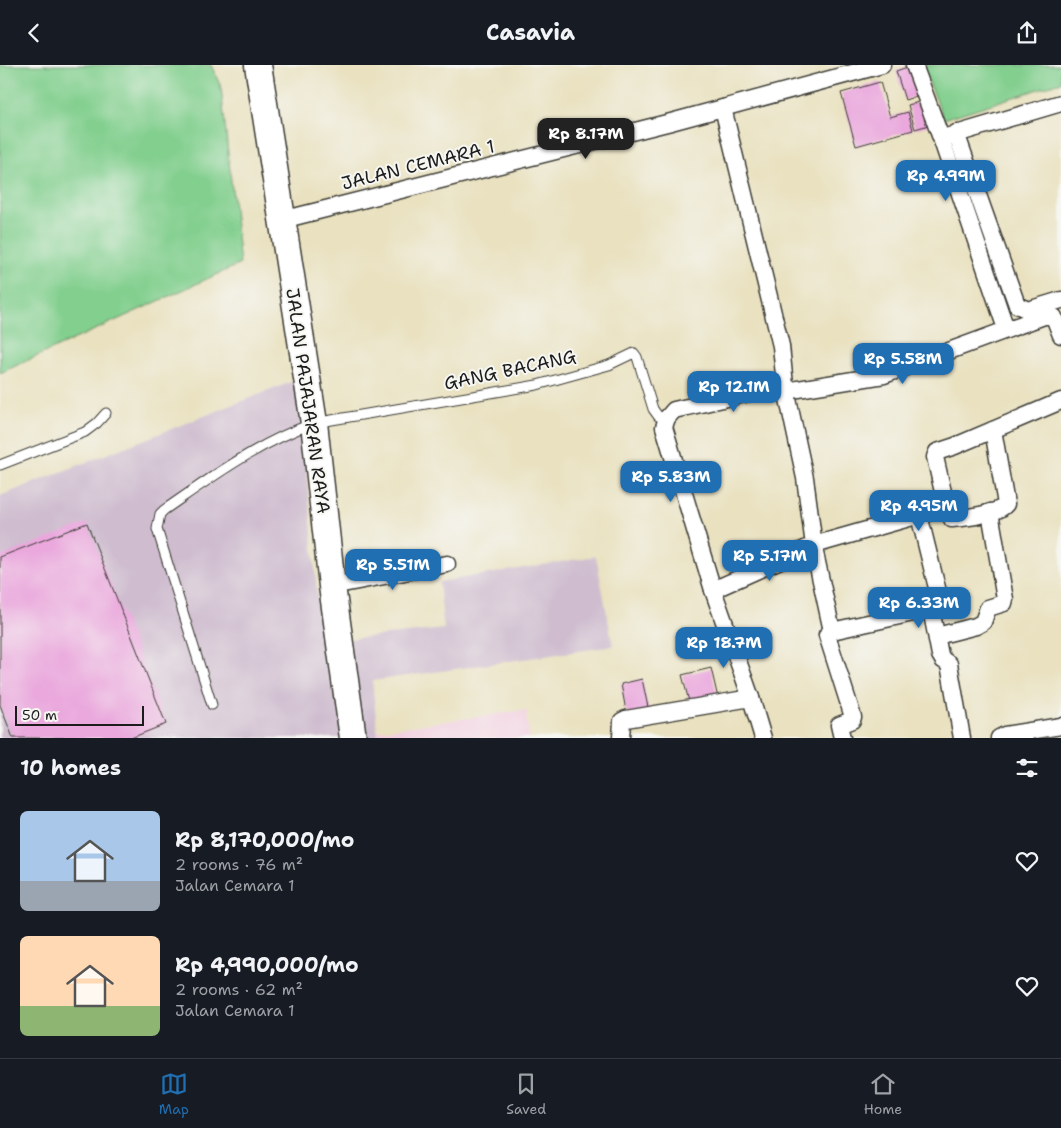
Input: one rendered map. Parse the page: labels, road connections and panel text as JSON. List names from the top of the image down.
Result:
{
  "streets": {
    "main road": ["JALAN PAJAJARAN RAYA"],
    "street": ["JALAN CEMARA 1"],
    "lane": ["GANG BACANG"]
  },
  "crossings": [
    ["JALAN CEMARA 1", "JALAN PAJAJARAN RAYA"],
    ["GANG BACANG", "JALAN PAJAJARAN RAYA"]
  ],
  "scale_bar": "50 m",
  "page": {
    "header": "Casavia",
    "price": [
      "Rp 8.17M",
      "Rp 4.99M",
      "Rp 5.58M",
      "Rp 12.1M",
      "Rp 5.83M",
      "Rp 4.95M",
      "Rp 5.17M",
      "Rp 5.51M",
      "Rp 6.33M",
      "Rp 18.7M"
    ],
    "scale": "50 m",
    "heading": "10 homes",
    "list": [
      {
        "name": "Rp 8,170,000/mo",
        "note": "2 rooms · 76 m² · Jalan Cemara 1"
      },
      {
        "name": "Rp 4,990,000/mo",
        "note": "2 rooms · 62 m² · Jalan Cemara 1"
      }
    ],
    "tabs": ["Map", "Saved", "Home"]
  }
}
